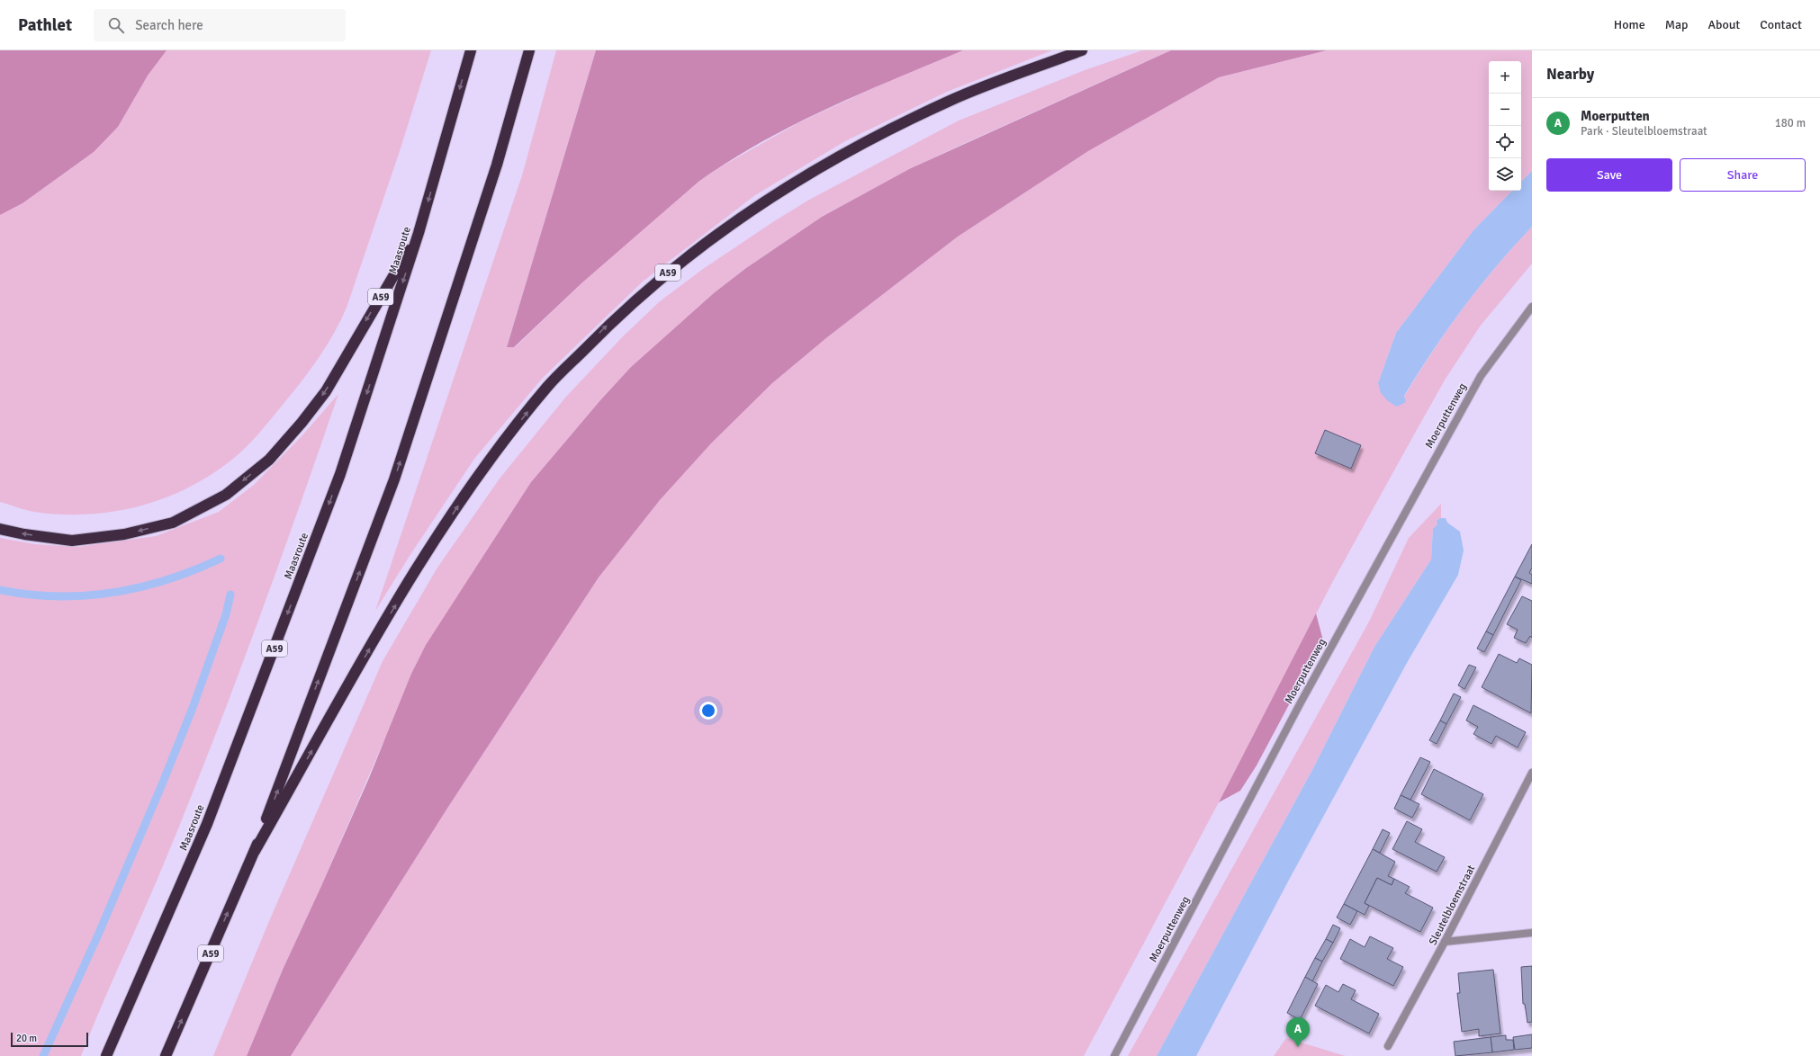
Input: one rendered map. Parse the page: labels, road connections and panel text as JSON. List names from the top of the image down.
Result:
{
  "streets": {
    "highway": ["Maasroute", "A59"],
    "street": ["Moerputtenweg", "Sleutelbloemstraat"]
  },
  "crossings": [
    ["Maasroute", "A59"]
  ],
  "scale_bar": "20 m",
  "page": {
    "header": "Pathlet",
    "search": "Search here",
    "nav": [
      "Home",
      "Map",
      "About",
      "Contact"
    ],
    "heading": "Nearby",
    "map_buttons": ["+", "−"],
    "list": [
      {
        "mark": "A",
        "name": "Moerputten",
        "note": "Park · Sleutelbloemstraat",
        "value": "180 m"
      }
    ],
    "buttons": ["Save", "Share"],
    "pins": "A",
    "scale": "20 m"
  }
}
